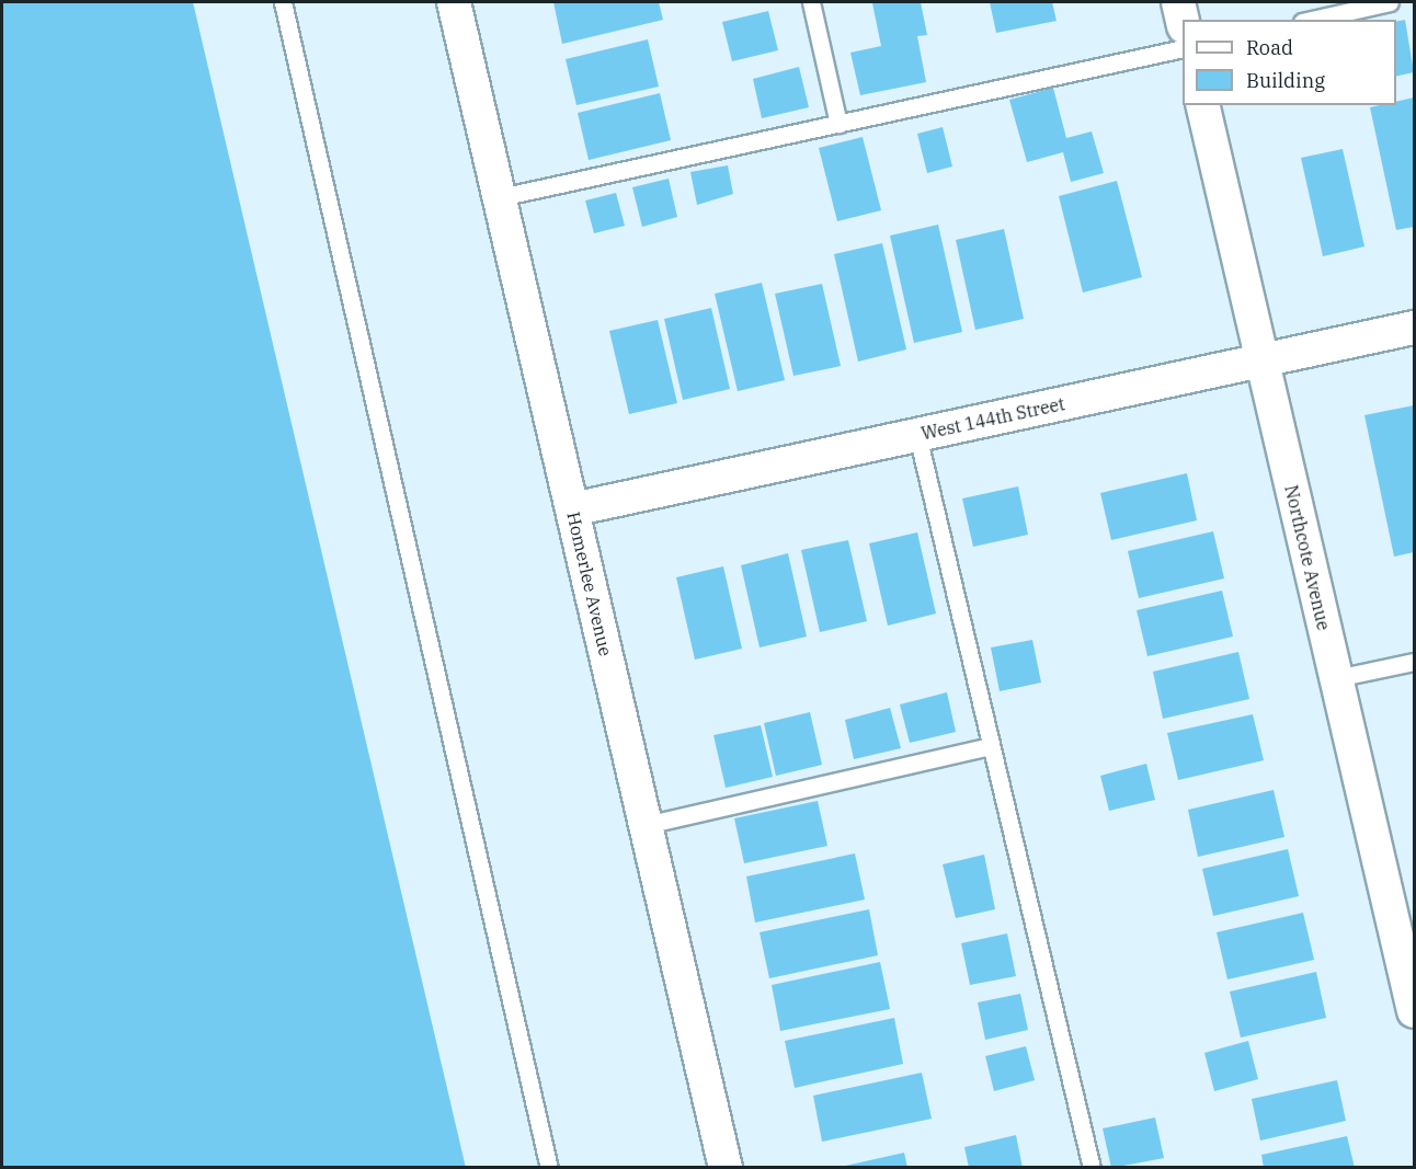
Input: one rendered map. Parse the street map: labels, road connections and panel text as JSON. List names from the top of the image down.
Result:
{
  "streets": {
    "street": ["West 144th Street", "Northcote Avenue", "Homerlee Avenue"]
  },
  "crossings": [
    ["West 144th Street", "Northcote Avenue"],
    ["West 144th Street", "Homerlee Avenue"]
  ],
  "legend": ["Road", "Building"]
}
